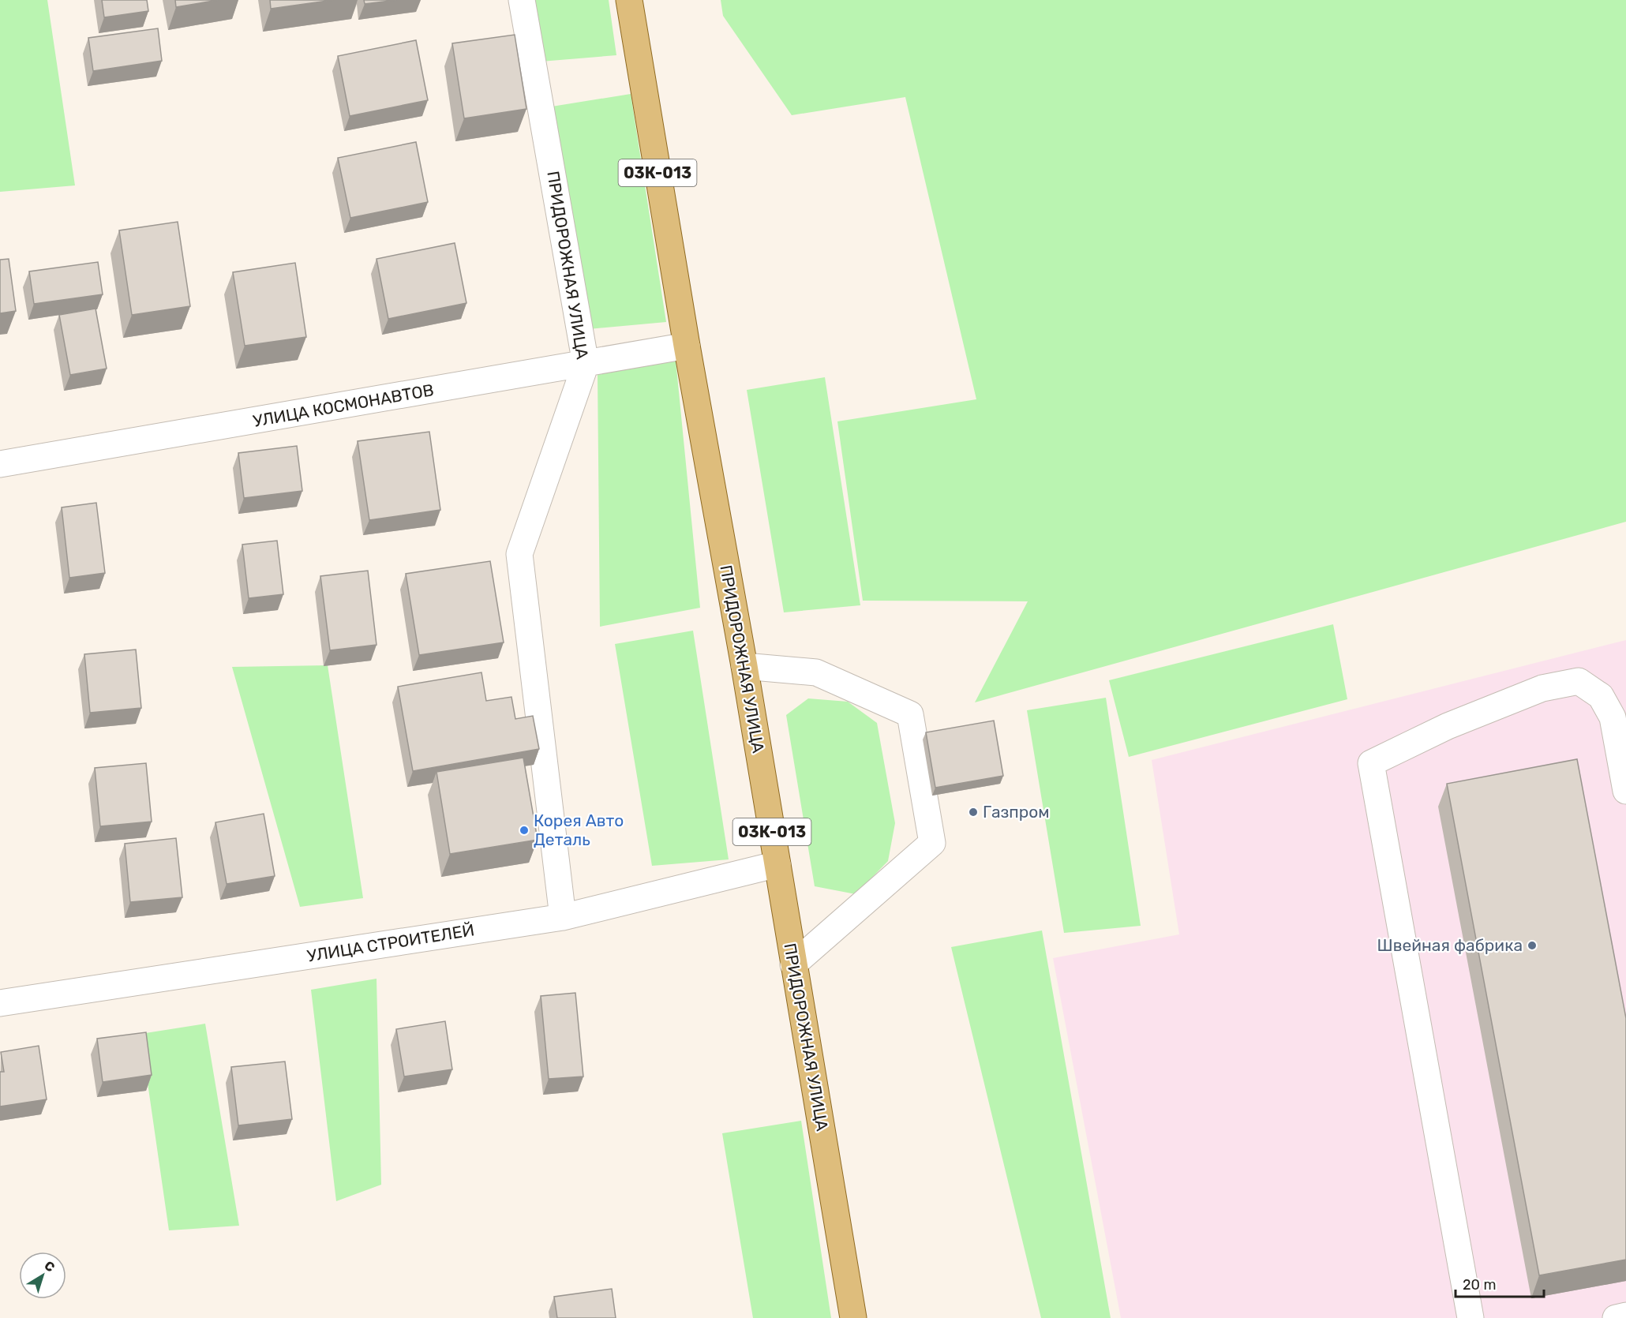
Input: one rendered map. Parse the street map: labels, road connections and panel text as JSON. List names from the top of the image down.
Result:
{
  "streets": {
    "main road": ["03К-013", "ПРИДОРОЖНАЯ УЛИЦА"],
    "street": ["УЛИЦА КОСМОНАВТОВ", "УЛИЦА СТРОИТЕЛЕЙ"]
  },
  "crossings": [
    ["ПРИДОРОЖНАЯ УЛИЦА", "УЛИЦА КОСМОНАВТОВ"],
    ["ПРИДОРОЖНАЯ УЛИЦА", "УЛИЦА СТРОИТЕЛЕЙ"]
  ],
  "places": ["Газпром", "Корея Авто Деталь", "Швейная фабрика"],
  "scale_bar": "20 m",
  "north": "top right"
}
